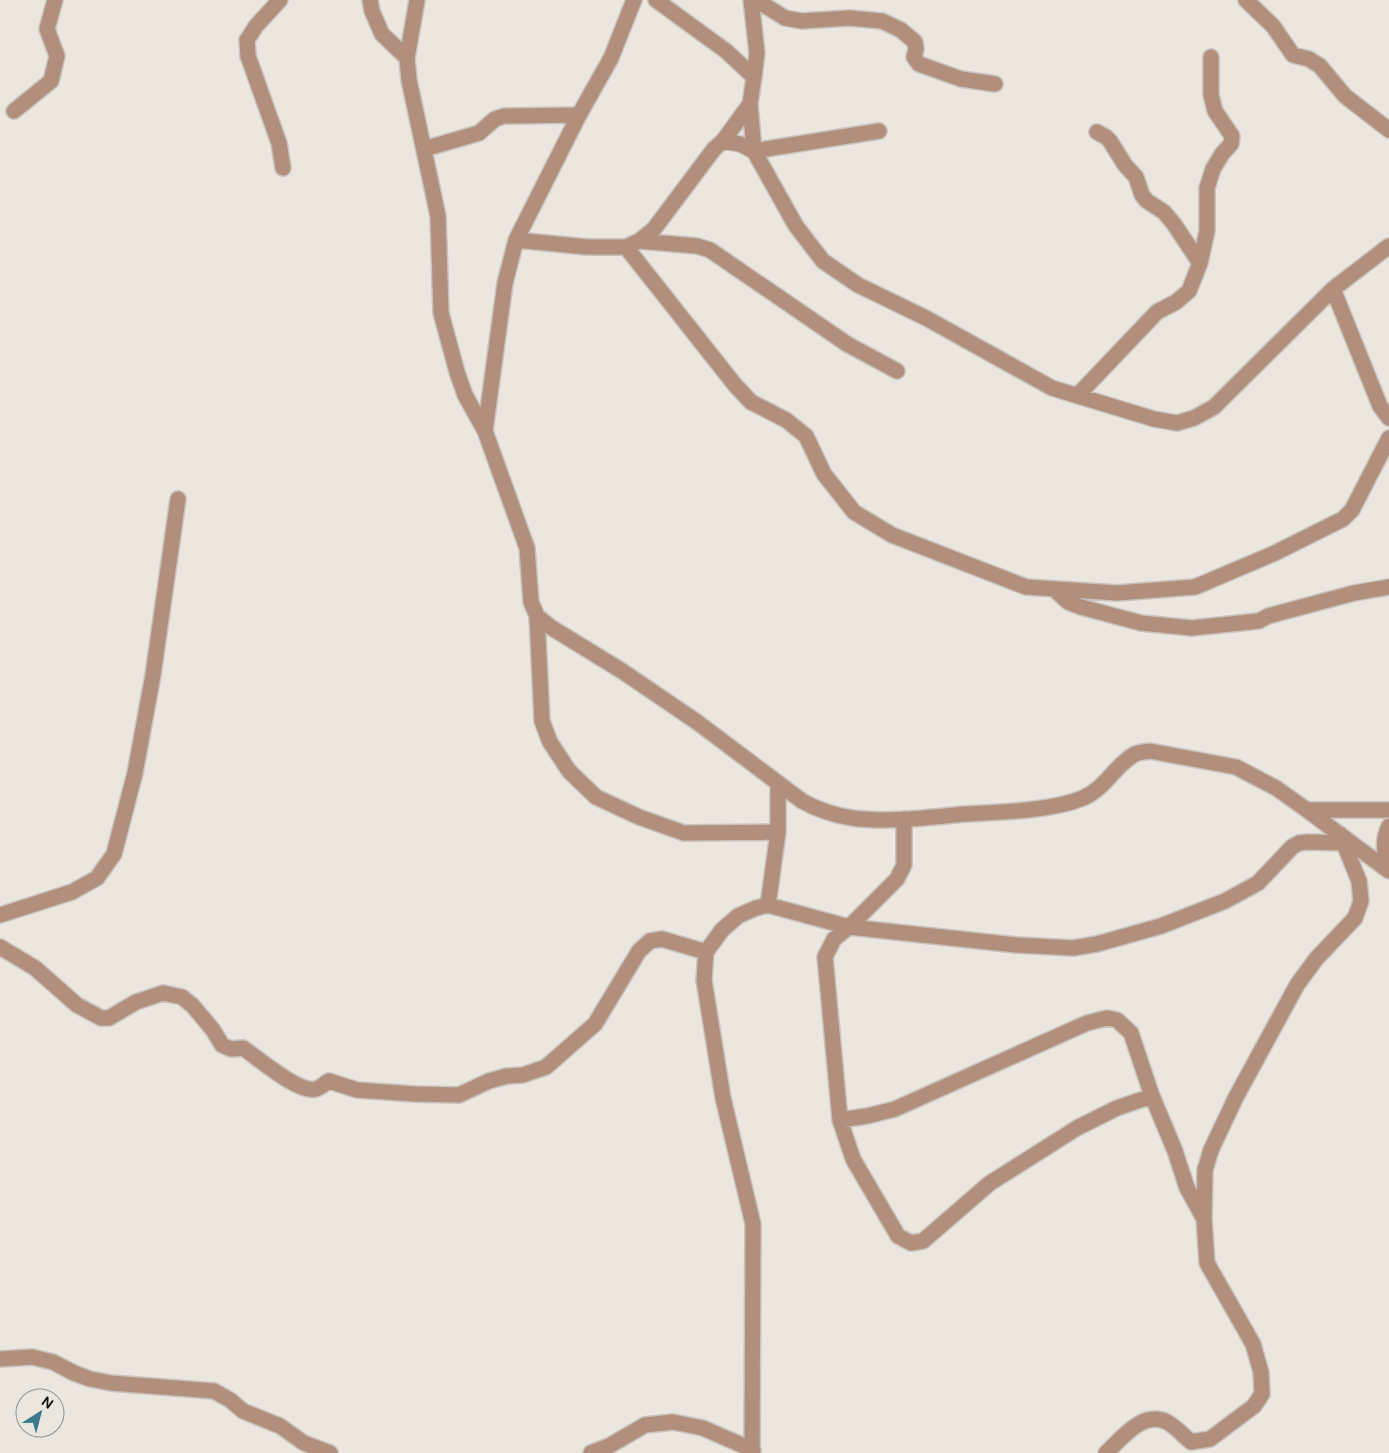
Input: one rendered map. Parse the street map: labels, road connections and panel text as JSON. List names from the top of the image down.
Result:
{
  "north": "top right"
}
